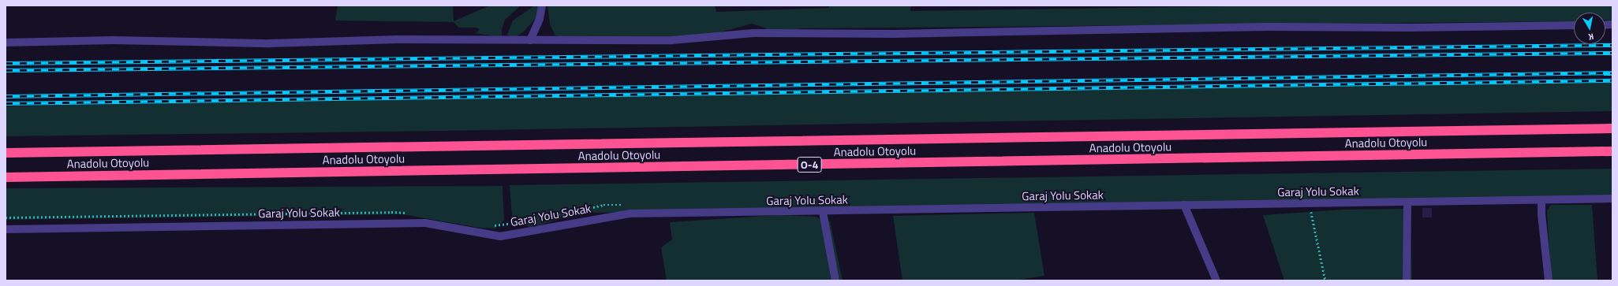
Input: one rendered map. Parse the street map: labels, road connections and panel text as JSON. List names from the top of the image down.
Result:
{
  "streets": {
    "highway": ["Anadolu Otoyolu", "O-4"],
    "street": ["Garaj Yolu Sokak"]
  },
  "north": "bottom"
}
